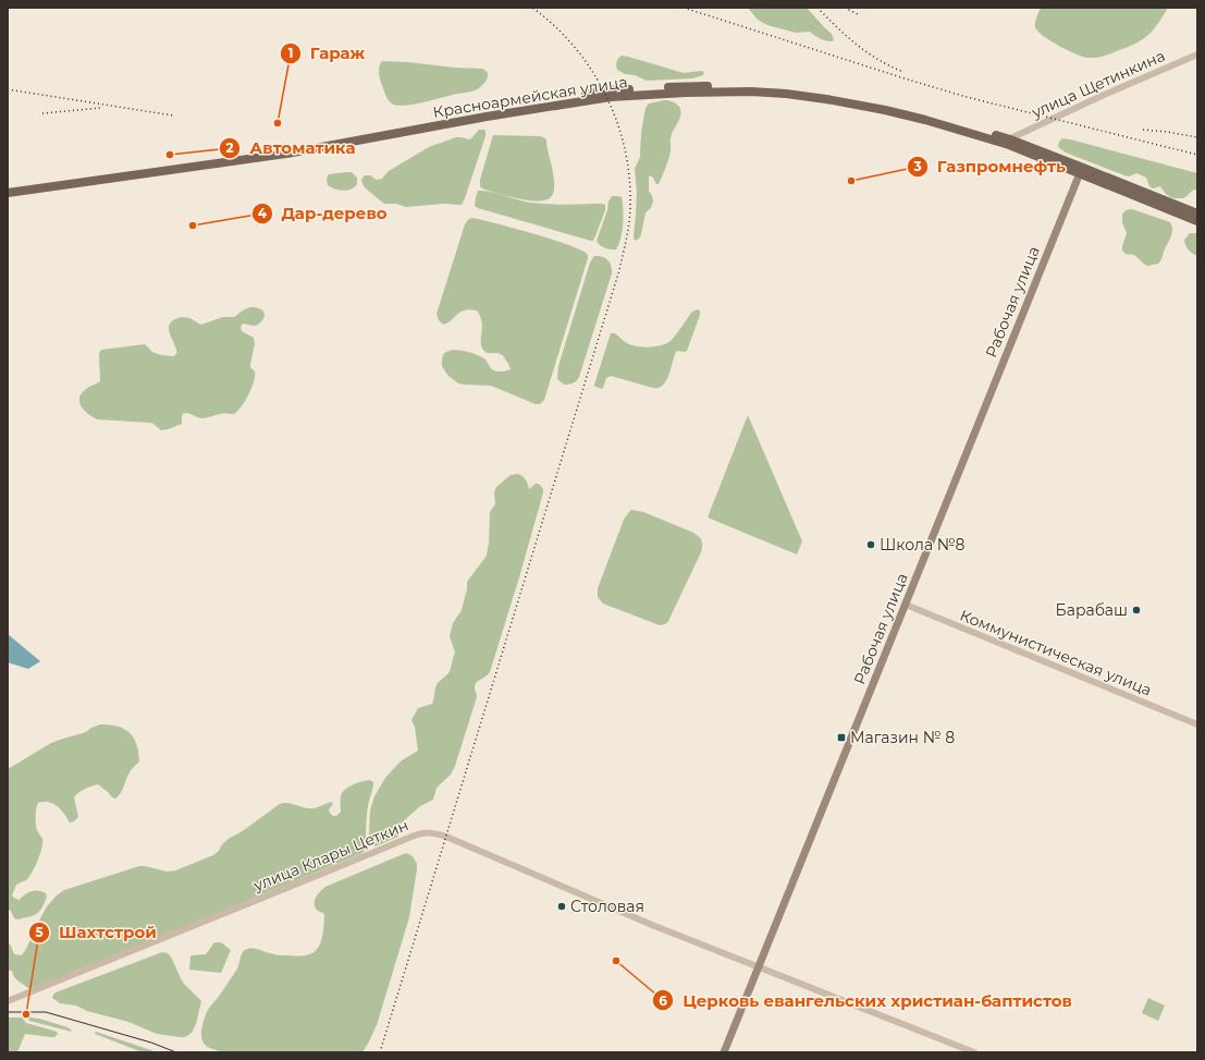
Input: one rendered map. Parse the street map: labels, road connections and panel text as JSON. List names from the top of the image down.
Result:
{
  "streets": {
    "main road": ["Красноармейская улица", "Рабочая улица"],
    "street": ["улица Щетинкина", "Коммунистическая улица", "улица Клары Цеткин"]
  },
  "crossings": [
    ["улица Щетинкина", "Красноармейская улица"],
    ["Красноармейская улица", "Рабочая улица"],
    ["Рабочая улица", "Коммунистическая улица"],
    ["Рабочая улица", "улица Клары Цеткин"]
  ],
  "places": {
    "other": [
      "Гараж",
      "Автоматика",
      "Газпромнефть",
      "Дар-дерево",
      "Школа №8",
      "Барабаш",
      "Столовая",
      "Церковь евангельских христиан-баптистов",
      "Шахтстрой"
    ],
    "transit": ["Магазин № 8"]
  }
}
